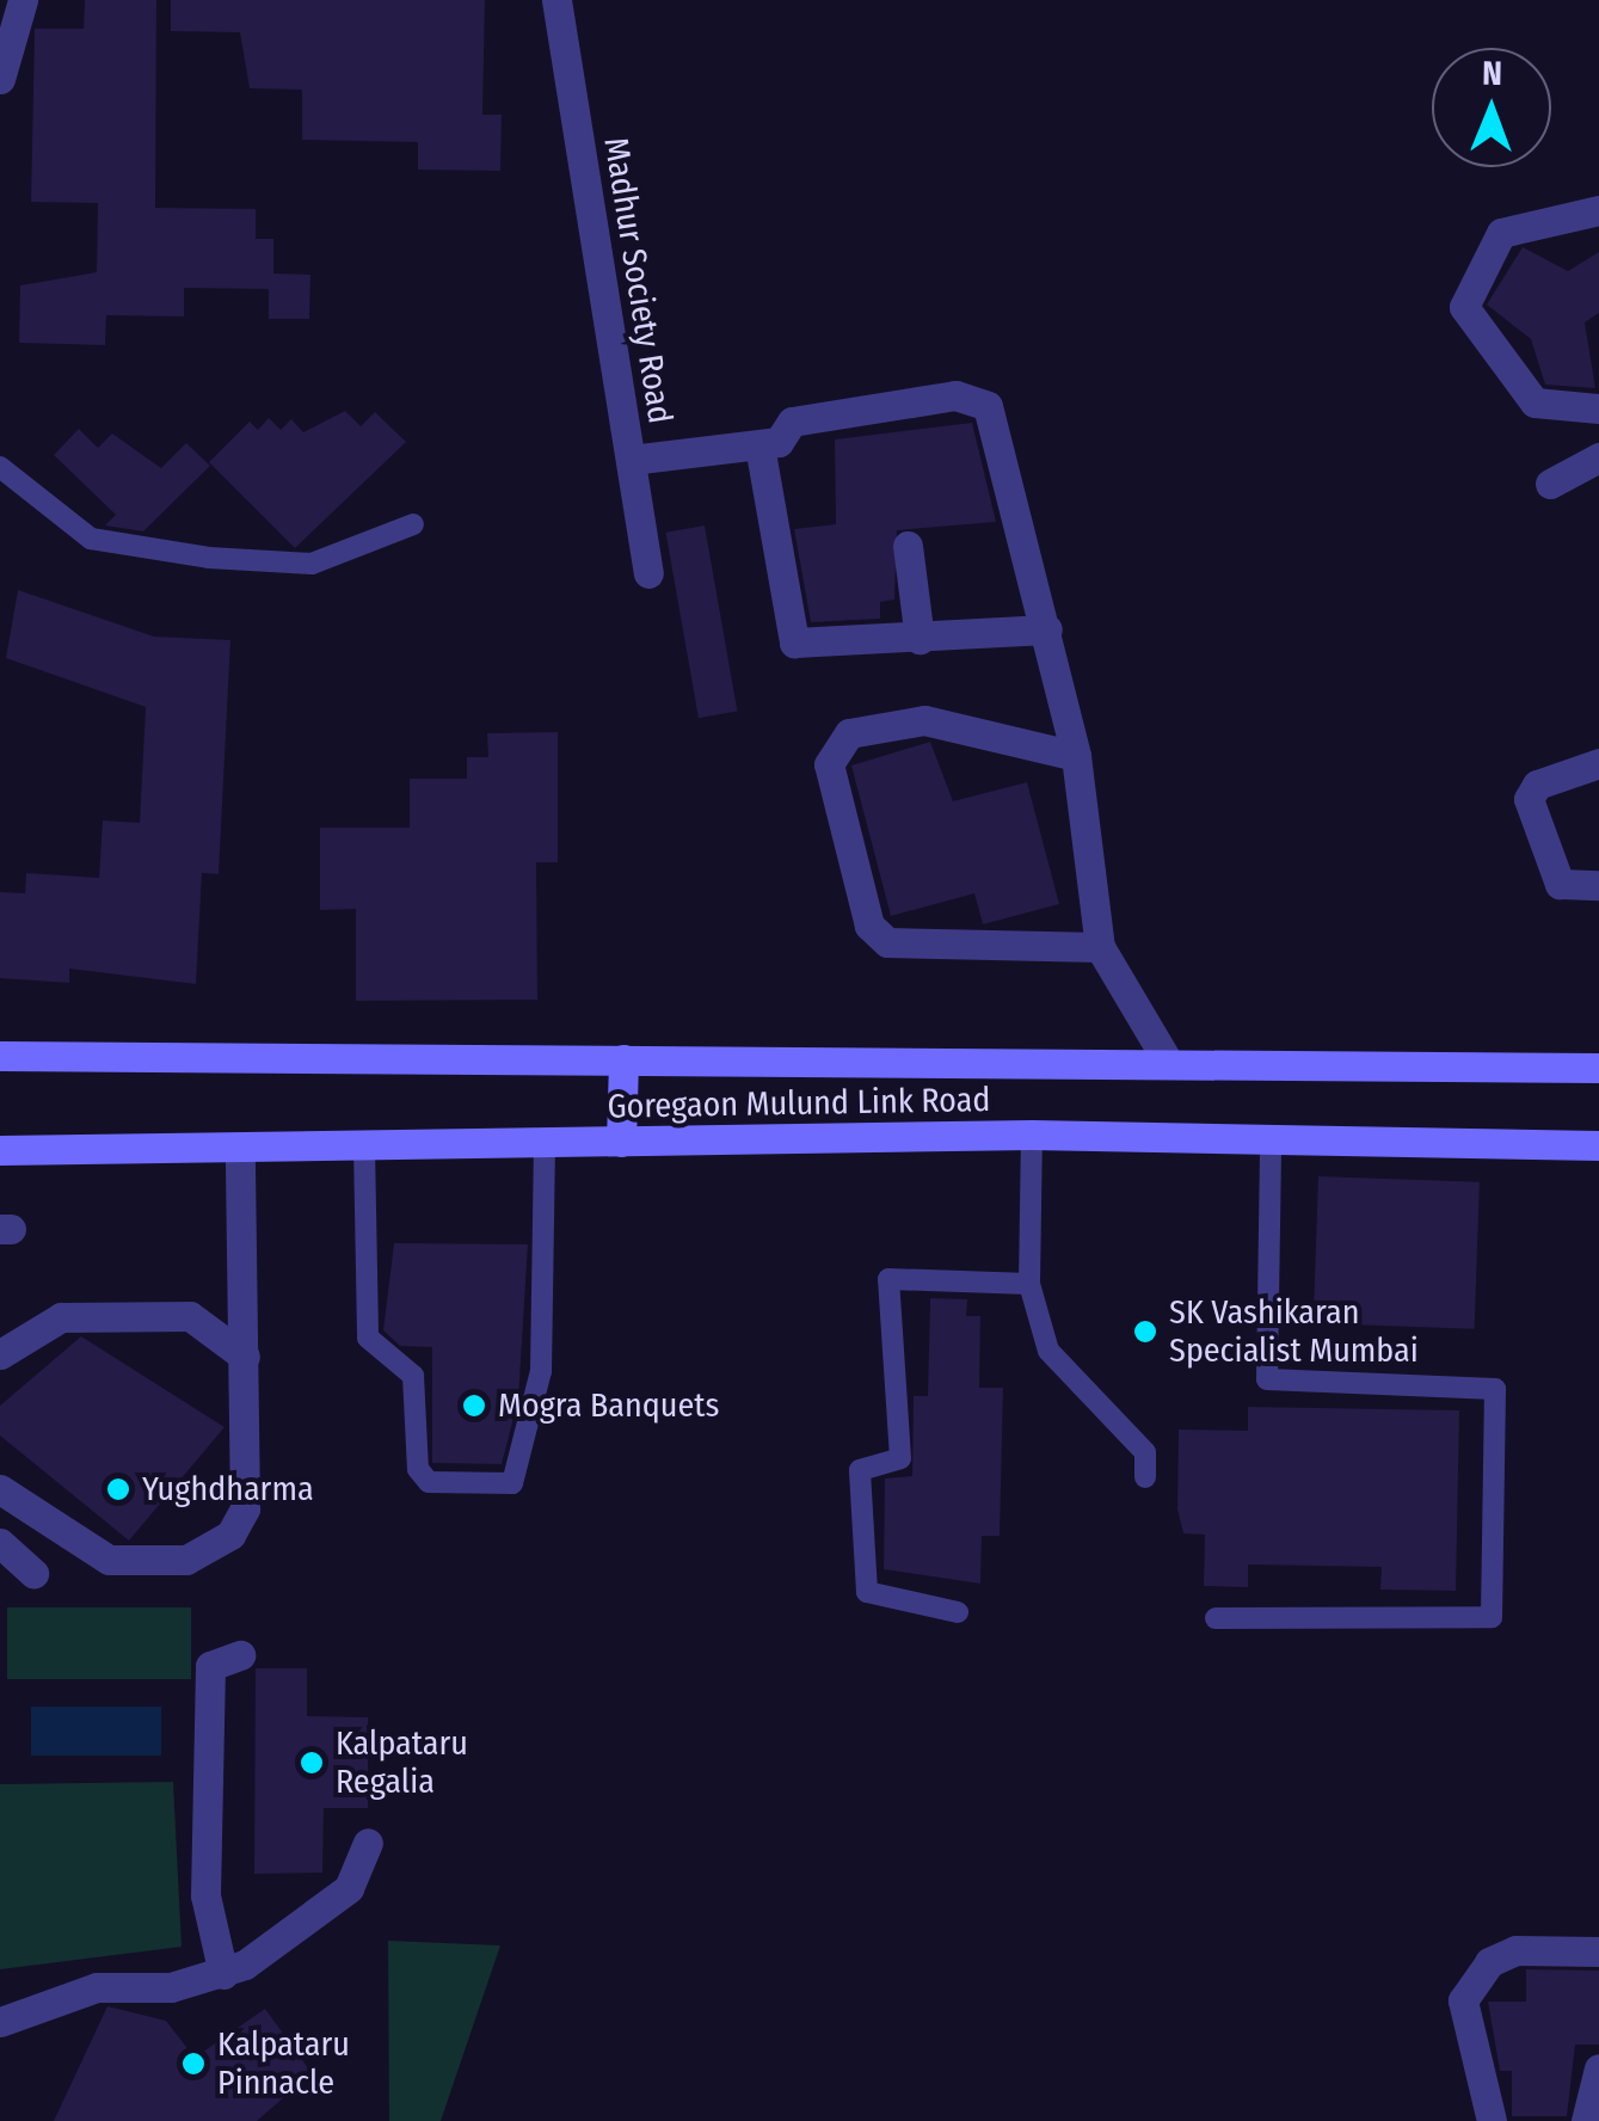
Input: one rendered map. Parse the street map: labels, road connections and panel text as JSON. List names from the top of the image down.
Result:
{
  "streets": {
    "main road": ["Goregaon Mulund Link Road"],
    "street": ["Madhur Society Road"]
  },
  "places": [
    "SK Vashikaran Specialist Mumbai",
    "Mogra Banquets",
    "Yughdharma",
    "Kalpataru Regalia",
    "Kalpataru Pinnacle"
  ],
  "north": "top"
}
